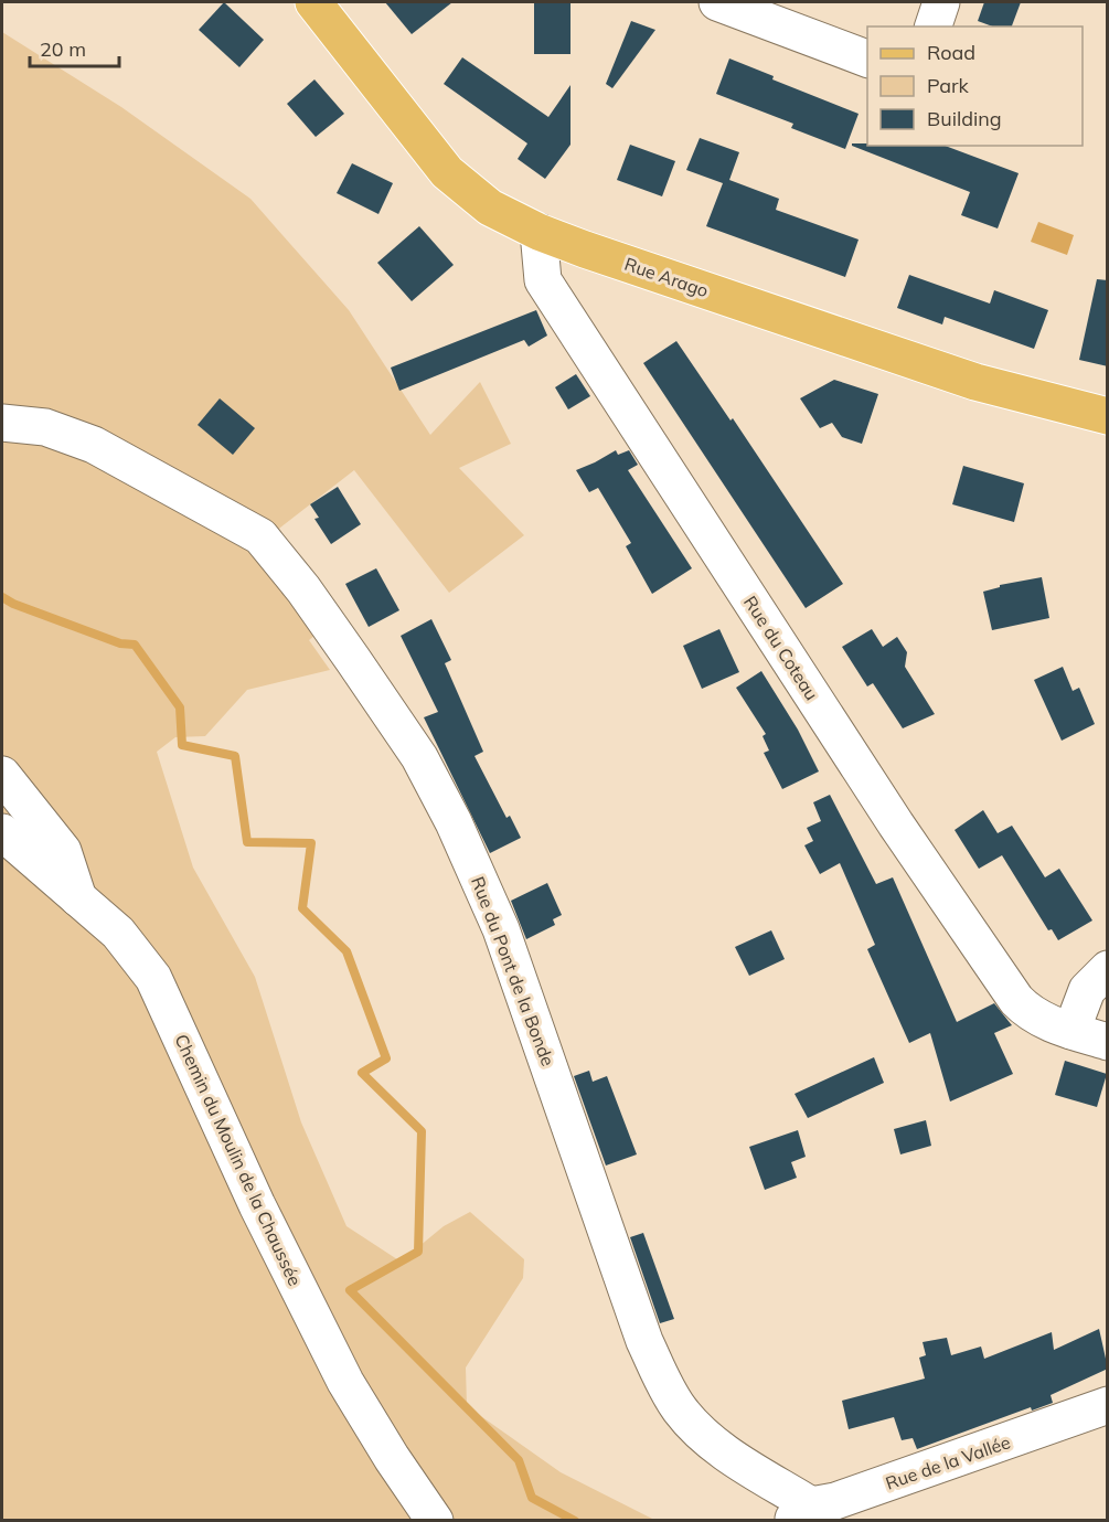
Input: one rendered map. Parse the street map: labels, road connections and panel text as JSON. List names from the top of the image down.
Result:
{
  "streets": {
    "main road": ["Rue Arago"],
    "street": [
      "Rue du Coteau",
      "Rue du Pont de la Bonde",
      "Chemin du Moulin de la Chaussée",
      "Rue de la Vallée"
    ]
  },
  "crossings": [
    ["Rue Arago", "Rue du Coteau"],
    ["Rue du Pont de la Bonde", "Rue de la Vallée"]
  ],
  "legend": ["Road", "Park", "Building"],
  "scale_bar": "20 m"
}
